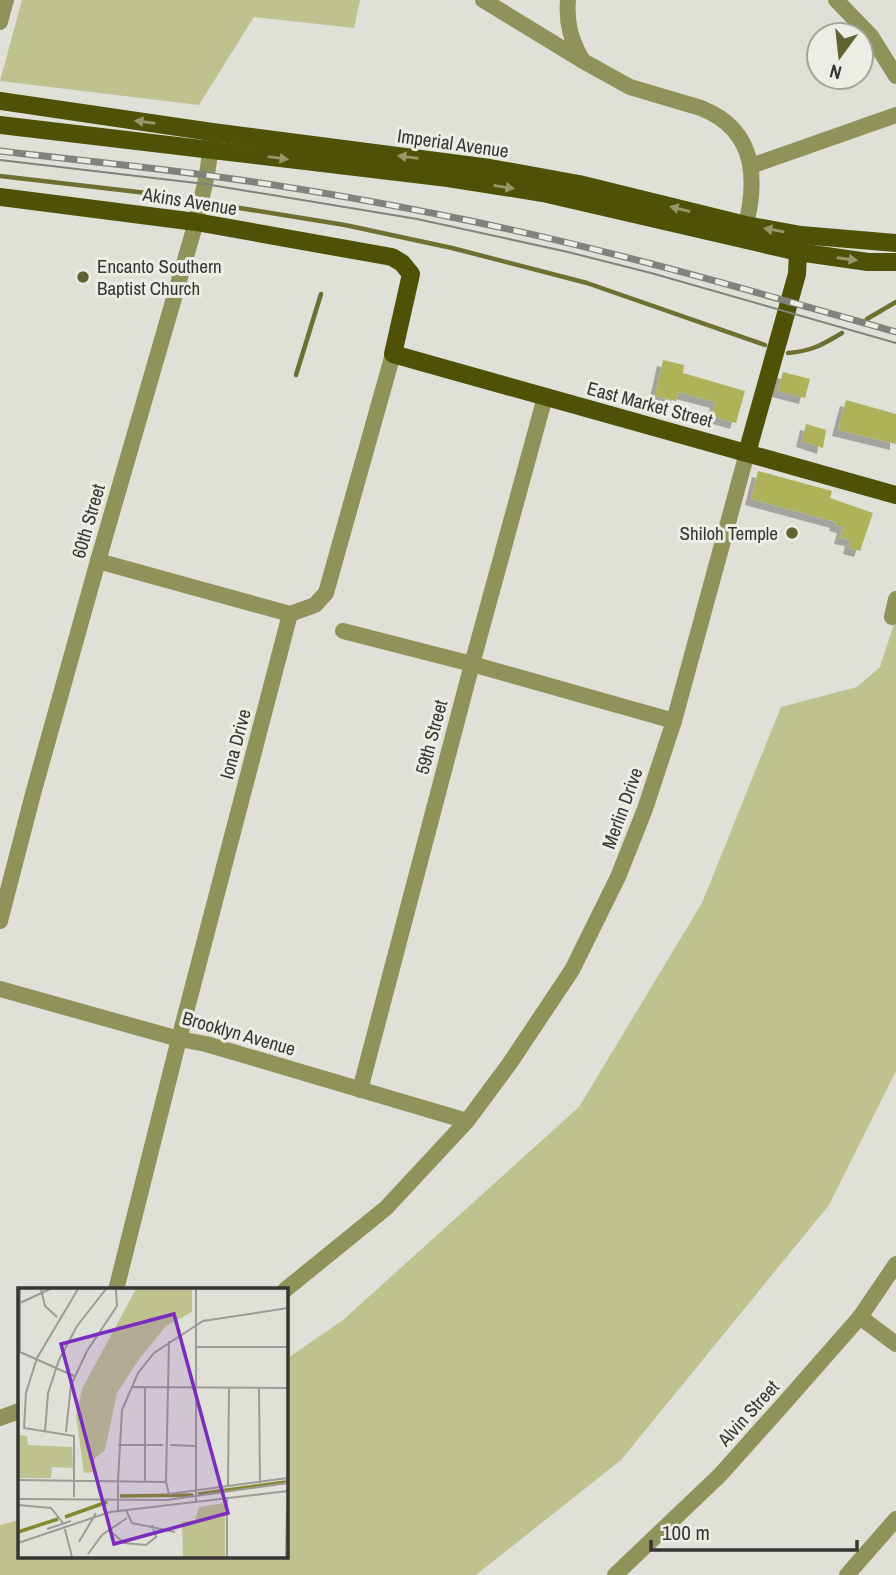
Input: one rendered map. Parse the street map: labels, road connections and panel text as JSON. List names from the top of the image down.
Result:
{
  "streets": {
    "main road": [
      "Imperial Avenue",
      "Akins Avenue",
      "East Market Street",
      "Merlin Drive"
    ],
    "street": [
      "60th Street",
      "59th Street",
      "Iona Drive",
      "Brooklyn Avenue",
      "Alvin Street"
    ]
  },
  "crossings": [
    ["Imperial Avenue", "60th Street"],
    ["Imperial Avenue", "Merlin Drive"],
    ["Akins Avenue", "East Market Street"],
    ["Akins Avenue", "60th Street"],
    ["East Market Street", "59th Street"],
    ["East Market Street", "Merlin Drive"],
    ["59th Street", "Brooklyn Avenue"],
    ["Iona Drive", "Brooklyn Avenue"],
    ["Merlin Drive", "Brooklyn Avenue"]
  ],
  "places": ["Encanto Southern Baptist Church", "Shiloh Temple"],
  "scale_bar": "100 m",
  "north": "bottom"
}
